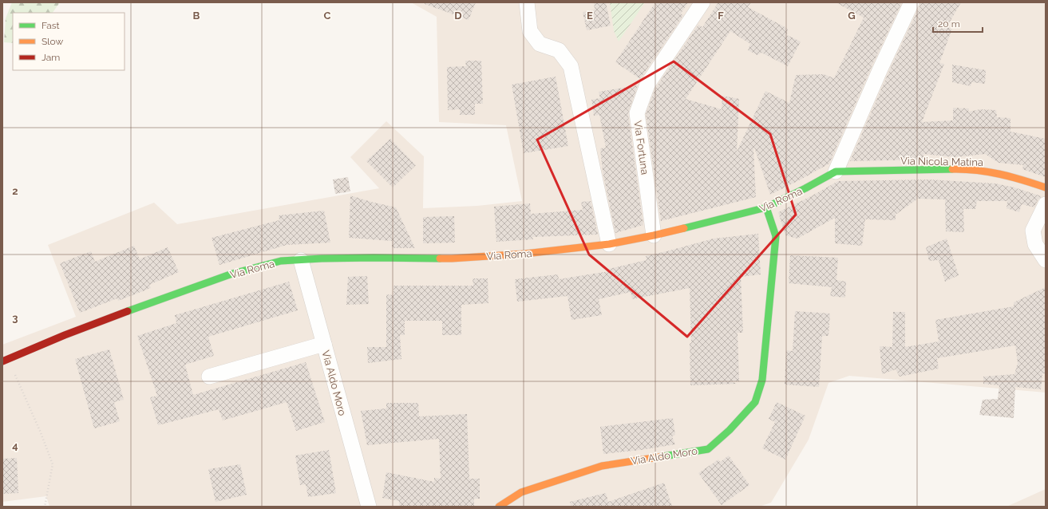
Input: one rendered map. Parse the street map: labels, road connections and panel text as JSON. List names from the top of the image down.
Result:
{
  "streets": {
    "street": [
      "Via Fortuna",
      "Via Nicola Matina",
      "Via Roma",
      "Via Aldo Moro"
    ]
  },
  "crossings": [
    ["Via Fortuna", "Via Roma"],
    ["Via Nicola Matina", "Via Roma"],
    ["Via Roma", "Via Aldo Moro"]
  ],
  "legend": ["Fast", "Slow", "Jam"],
  "scale_bar": "20 m",
  "grid": {
    "columns": [
      "B",
      "C",
      "D",
      "E",
      "F",
      "G"
    ],
    "rows": ["2", "3", "4"]
  }
}
